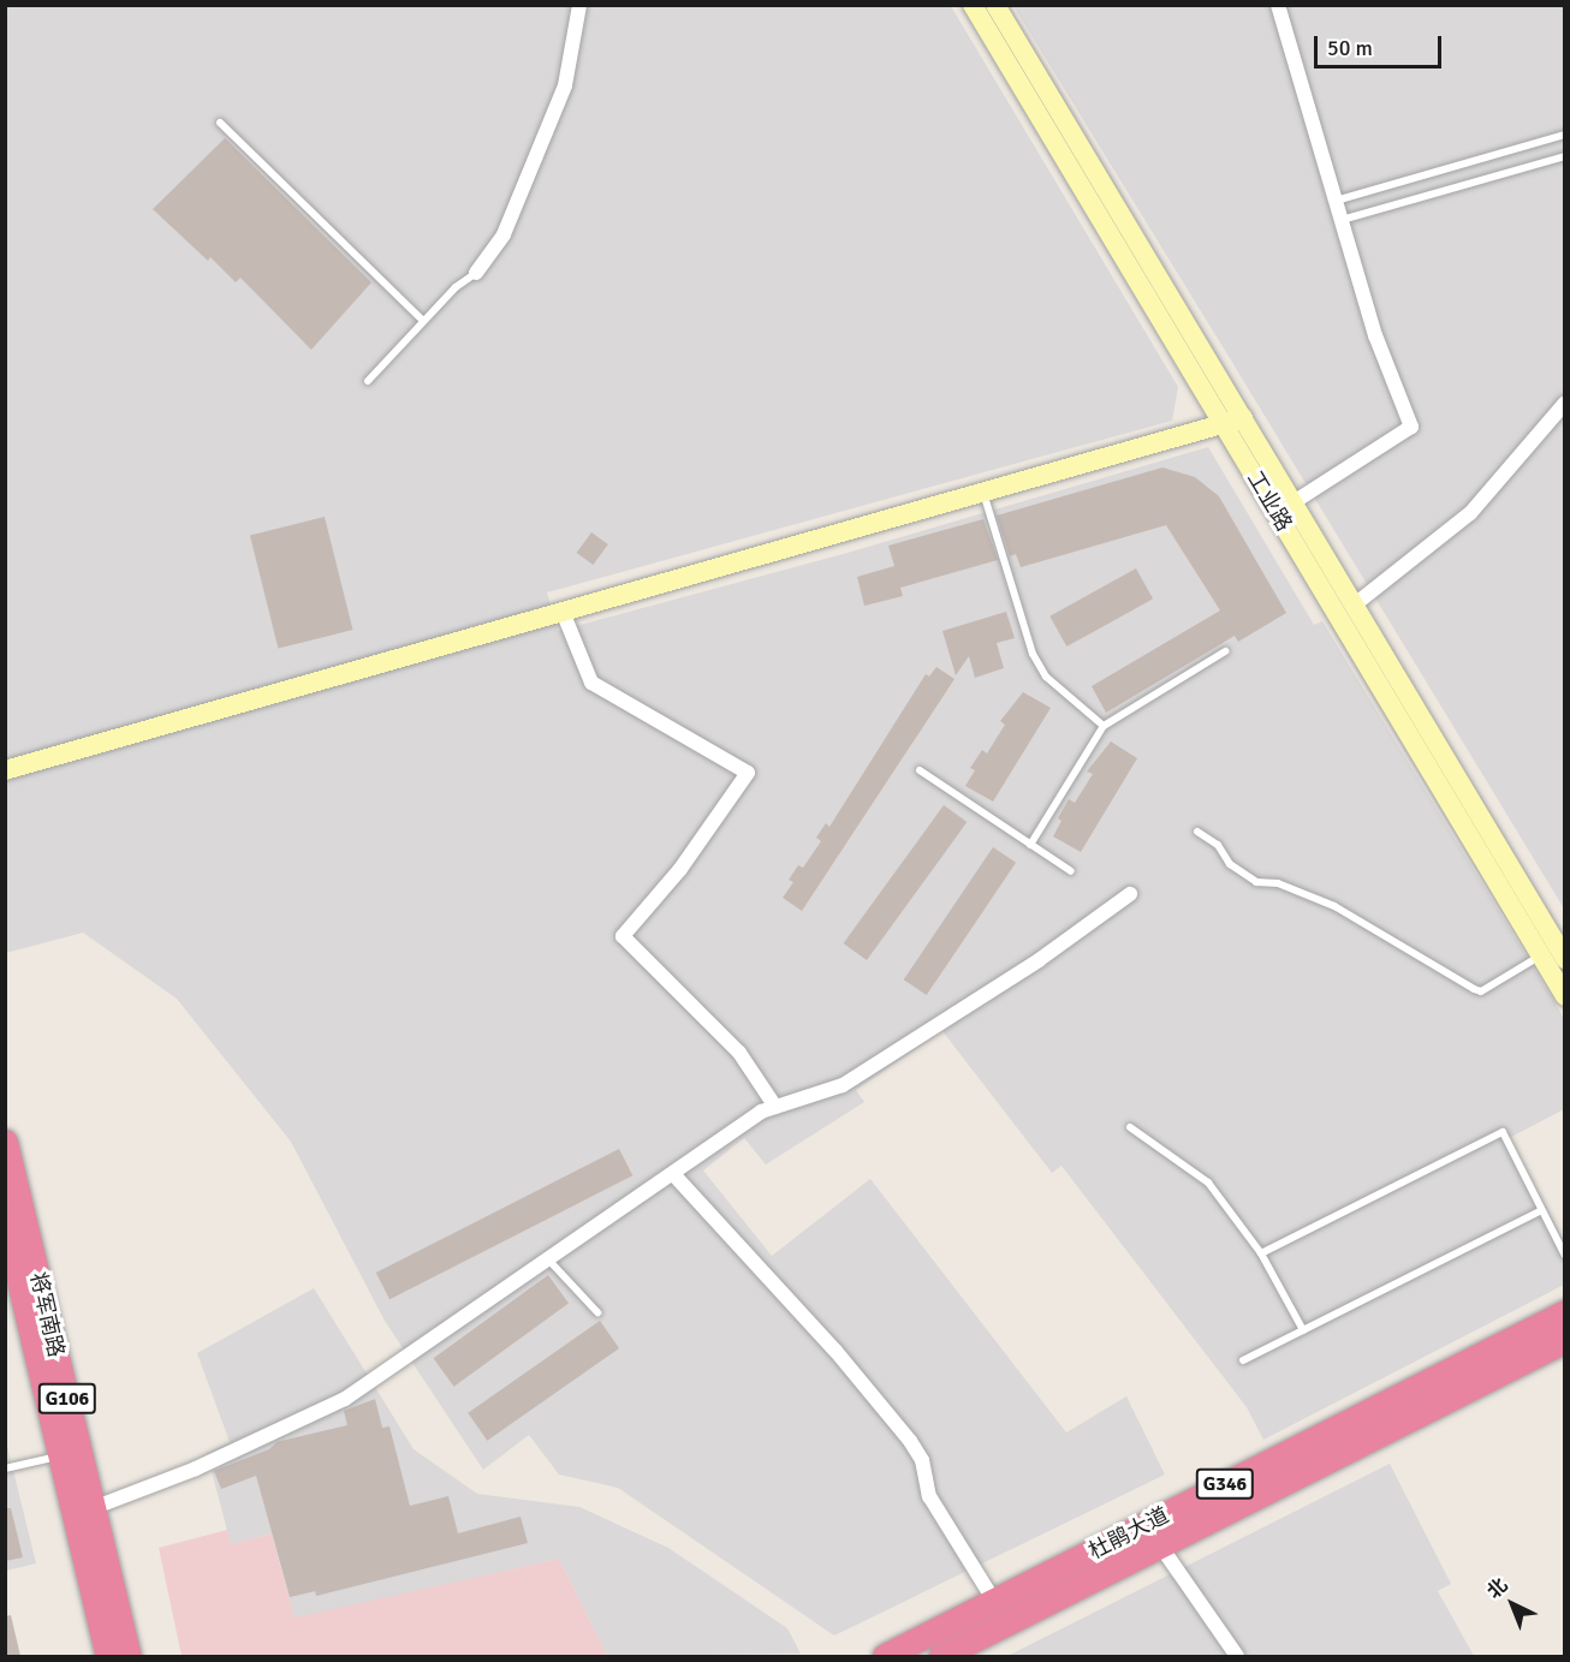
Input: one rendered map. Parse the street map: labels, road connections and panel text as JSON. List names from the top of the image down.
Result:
{
  "streets": {
    "highway": [
      "将军南路",
      "G106",
      "G346",
      "杜鹃大道"
    ],
    "main road": ["工业路"]
  },
  "scale_bar": "50 m",
  "north": "top left"
}
